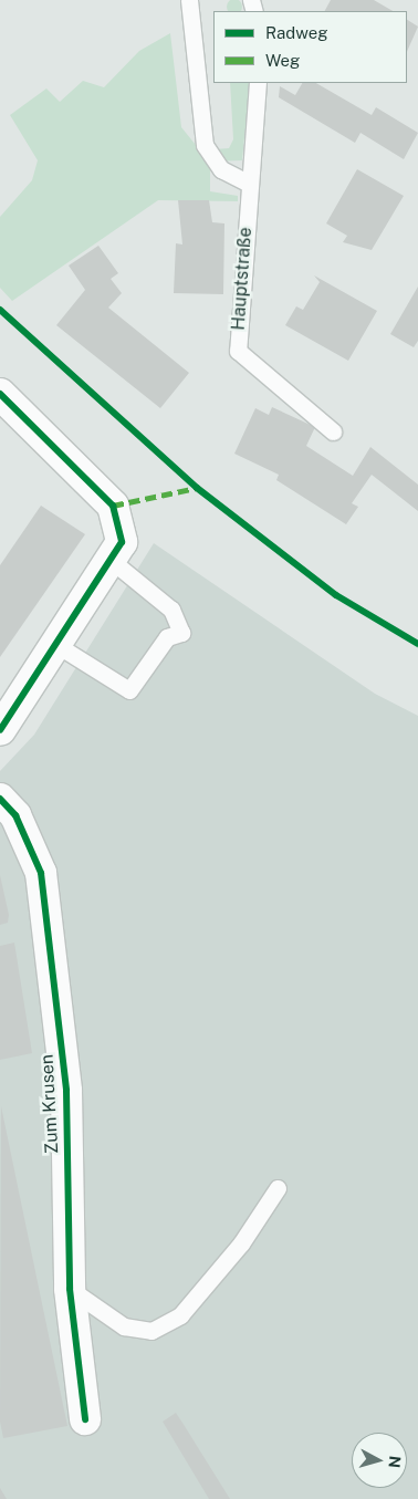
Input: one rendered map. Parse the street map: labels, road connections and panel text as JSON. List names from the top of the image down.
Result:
{
  "streets": {
    "street": ["Zum Krusen"],
    "lane": ["Hauptstraße"]
  },
  "legend": ["Radweg", "Weg"],
  "north": "right"
}
